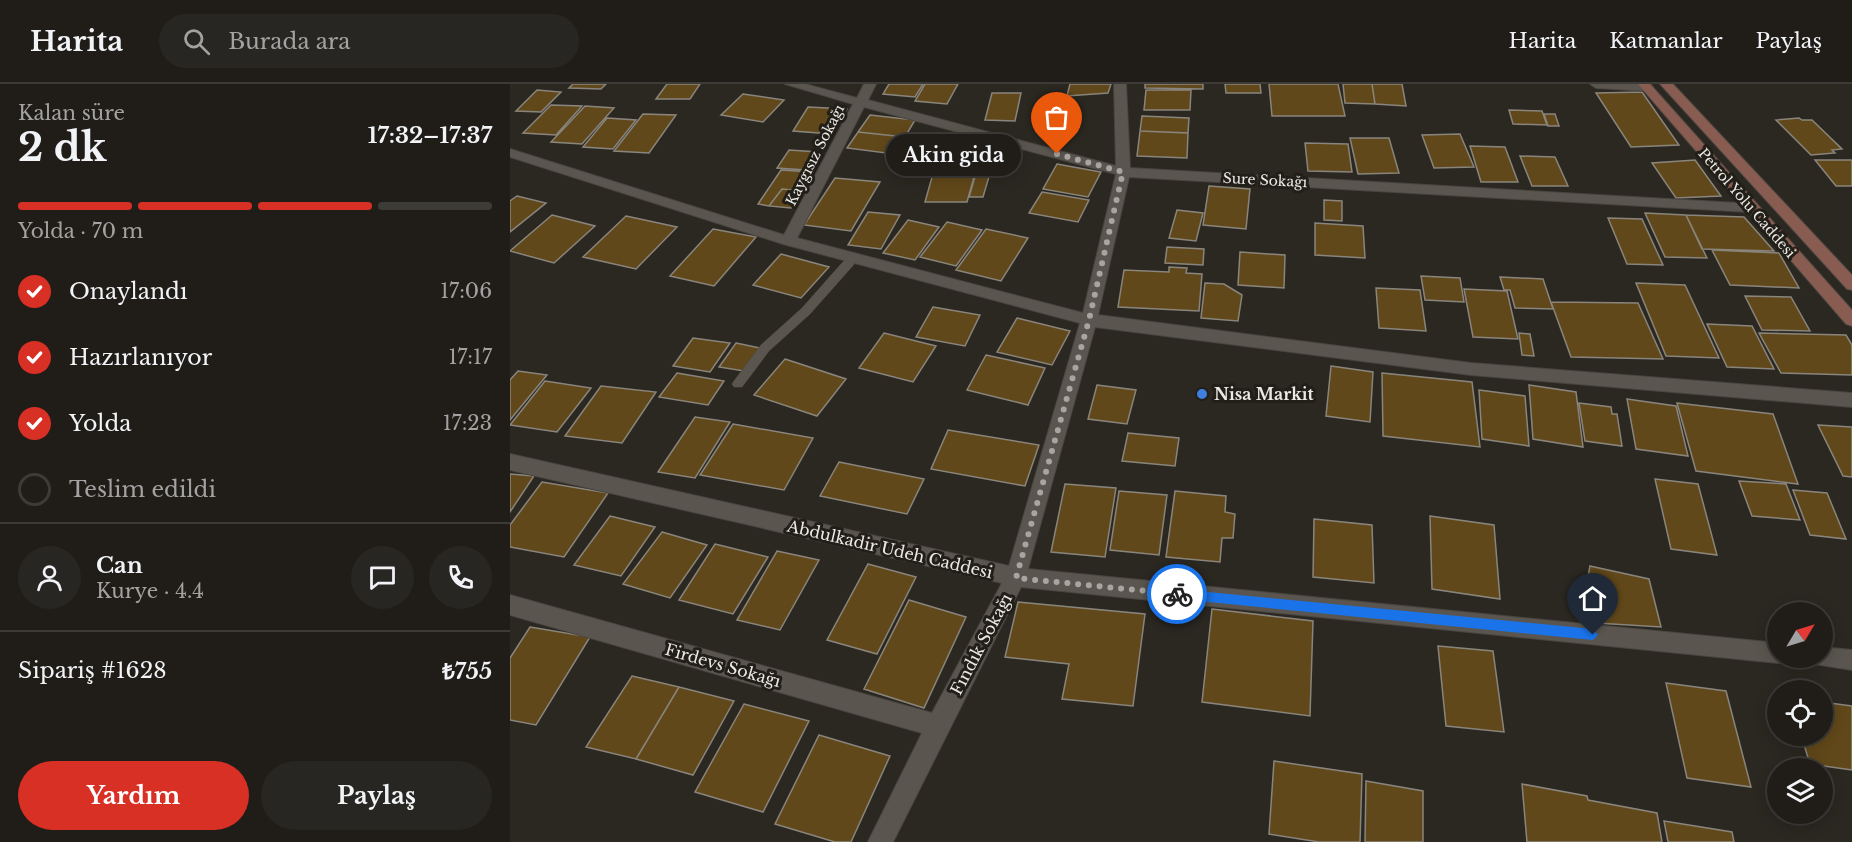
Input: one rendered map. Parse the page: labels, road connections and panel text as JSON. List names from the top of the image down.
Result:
{
  "streets": {
    "main road": ["Petrol Yolu Caddesi"],
    "street": [
      "Kaygısız Sokağı",
      "Sure Sokağı",
      "Abdulkadir Udeh Caddesi",
      "Fındık Sokağı",
      "Firdevs Sokağı"
    ]
  },
  "crossings": [
    ["Kaygısız Sokağı", "Sure Sokağı"],
    ["Sure Sokağı", "Petrol Yolu Caddesi"],
    ["Sure Sokağı", "Fındık Sokağı"],
    ["Abdulkadir Udeh Caddesi", "Fındık Sokağı"],
    ["Fındık Sokağı", "Firdevs Sokağı"]
  ],
  "places": ["Akin gida", "Nisa Markit"],
  "north": "top right",
  "page": {
    "header": "Harita",
    "search": "Burada ara",
    "nav": ["Harita", "Katmanlar", "Paylaş"],
    "heading": ["2 dk", "Kalan süre", "17:32–17:37"],
    "panel": [
      "Can",
      "Kurye · 4.4",
      "Sipariş #1628",
      "₺755"
    ],
    "bubble": "Akin gida",
    "bar": "Yolda · 70 m",
    "list": [
      ["Onaylandı", "17:06"],
      ["Hazırlanıyor", "17:17"],
      ["Yolda", "17:23"],
      "Teslim edildi"
    ],
    "buttons": ["Yardım", "Paylaş"]
  }
}
